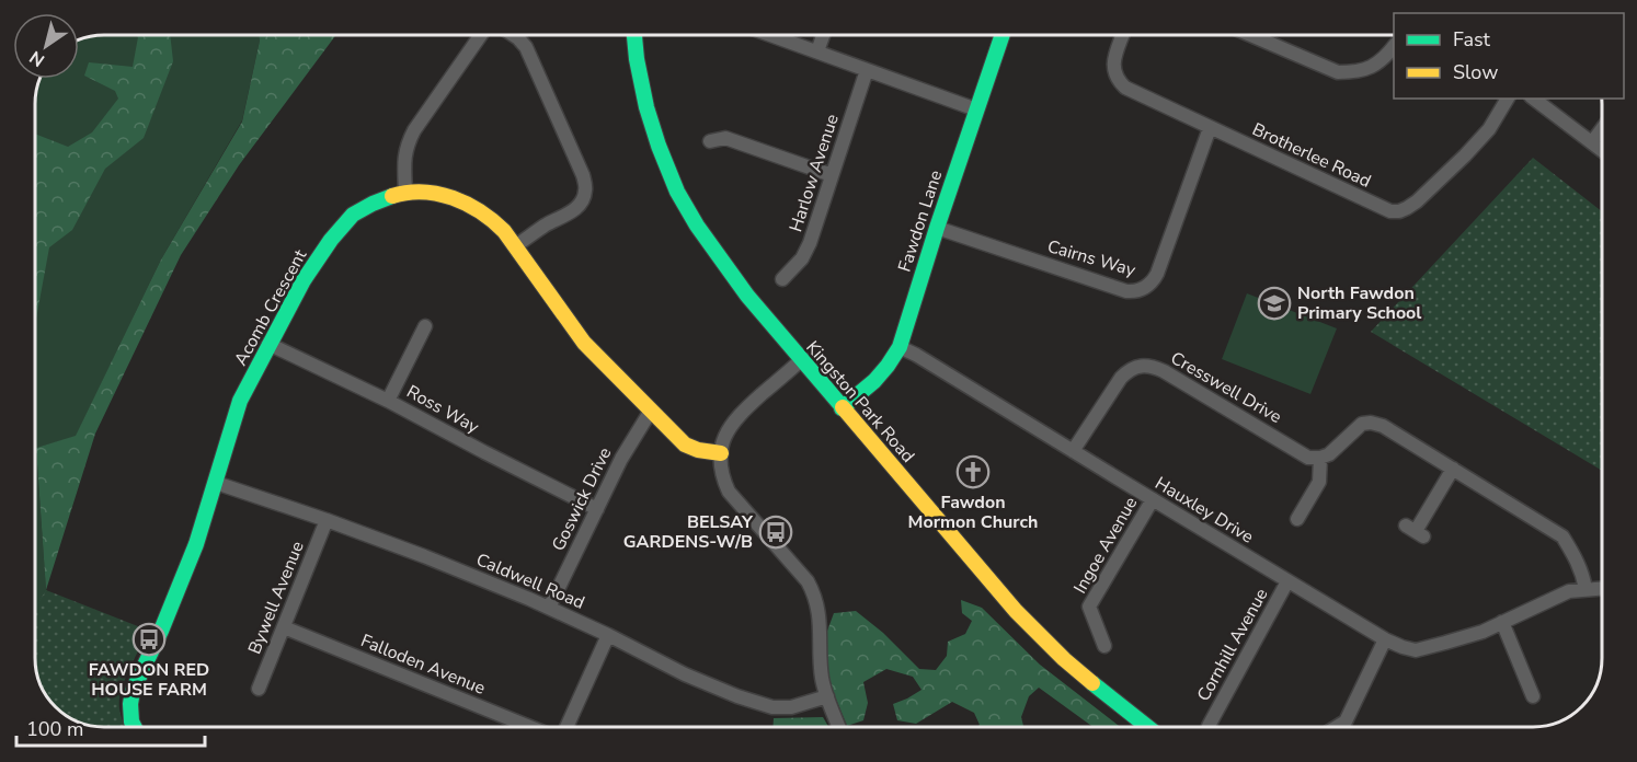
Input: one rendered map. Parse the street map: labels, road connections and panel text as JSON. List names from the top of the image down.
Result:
{
  "streets": {
    "street": [
      "Brotherlee Road",
      "Harlow Avenue",
      "Fawdon Lane",
      "Cairns Way",
      "Acomb Crescent",
      "Cresswell Drive",
      "Kingston Park Road",
      "Ross Way",
      "Goswick Drive",
      "Hauxley Drive",
      "Ingoe Avenue",
      "Caldwell Road",
      "Bywell Avenue",
      "Cornhill Avenue",
      "Falloden Avenue"
    ]
  },
  "crossings": [
    ["Brotherlee Road", "Cairns Way"],
    ["Fawdon Lane", "Cairns Way"],
    ["Fawdon Lane", "Kingston Park Road"],
    ["Fawdon Lane", "Hauxley Drive"],
    ["Acomb Crescent", "Ross Way"],
    ["Acomb Crescent", "Goswick Drive"],
    ["Acomb Crescent", "Caldwell Road"],
    ["Cresswell Drive", "Hauxley Drive"],
    ["Ross Way", "Goswick Drive"],
    ["Goswick Drive", "Caldwell Road"],
    ["Hauxley Drive", "Ingoe Avenue"],
    ["Hauxley Drive", "Cornhill Avenue"],
    ["Caldwell Road", "Bywell Avenue"],
    ["Bywell Avenue", "Falloden Avenue"]
  ],
  "places": {
    "school or university": ["North Fawdon Primary School"],
    "church": ["Fawdon Mormon Church"],
    "bus stop": ["BELSAY GARDENS-W/B", "FAWDON RED HOUSE FARM"]
  },
  "legend": ["Fast", "Slow"],
  "scale_bar": "100 m",
  "north": "bottom left"
}
